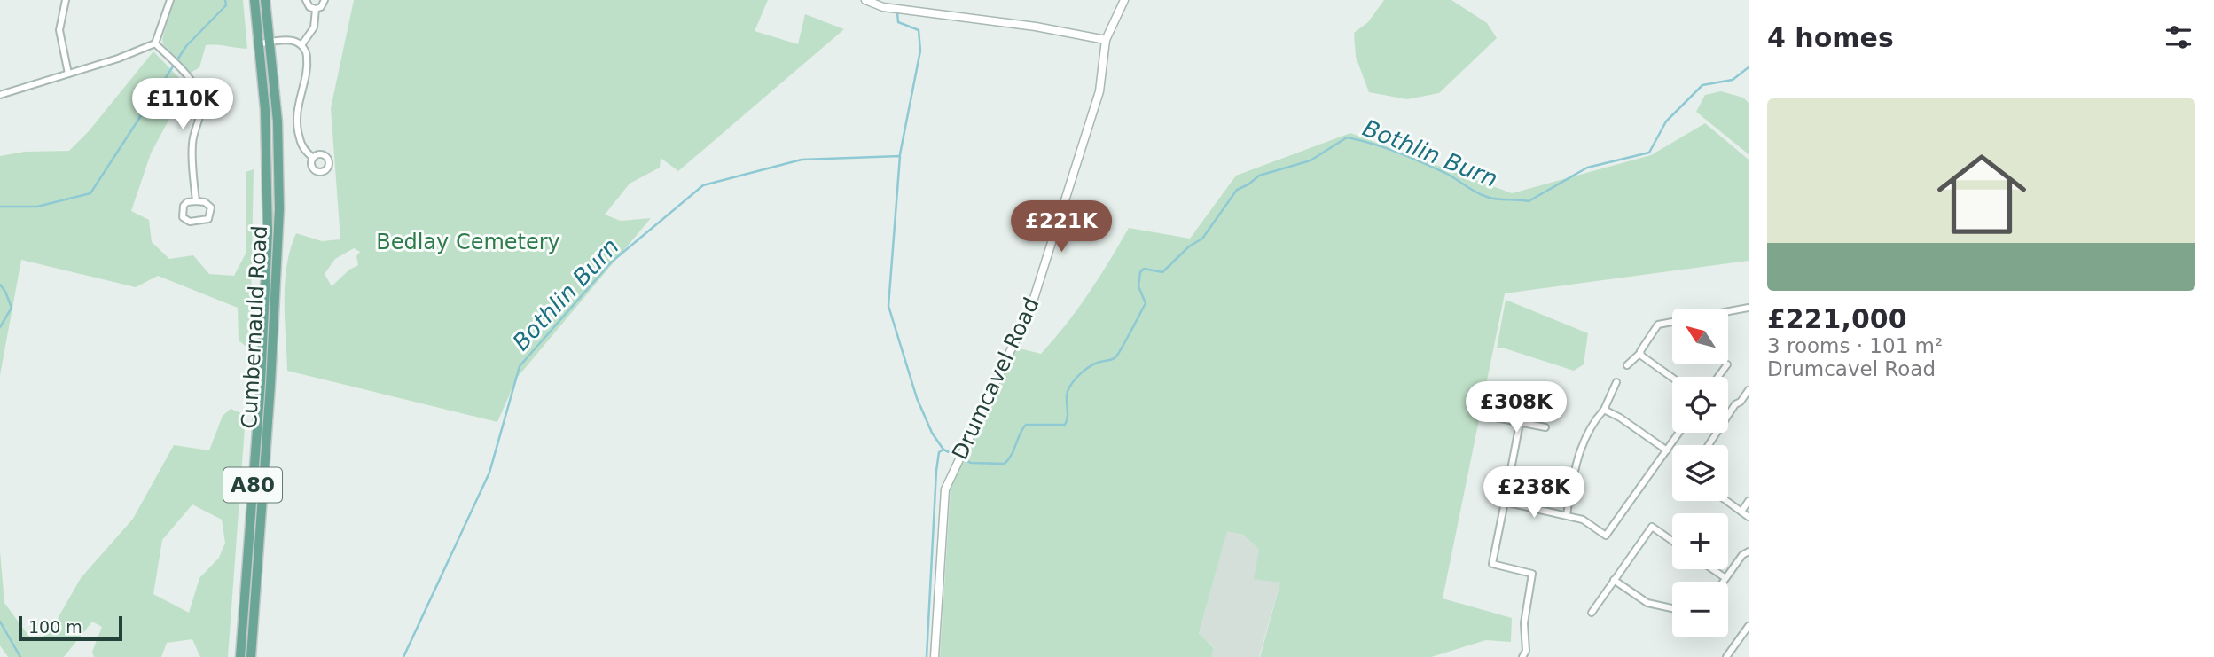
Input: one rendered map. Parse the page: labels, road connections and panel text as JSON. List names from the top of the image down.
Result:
{
  "streets": {
    "main road": ["Cumbernauld Road", "A80"],
    "street": ["Drumcavel Road"]
  },
  "water": ["Bothlin Burn"],
  "parks": ["Bedlay Cemetery"],
  "scale_bar": "100 m",
  "north": "top left",
  "page": {
    "heading": "4 homes",
    "list": [
      {
        "name": "£221,000",
        "note": "3 rooms · 101 m² · Drumcavel Road"
      }
    ],
    "price": [
      "£110K",
      "£221K",
      "£308K",
      "£238K"
    ],
    "map_buttons": ["+", "−"],
    "scale": "100 m"
  }
}
